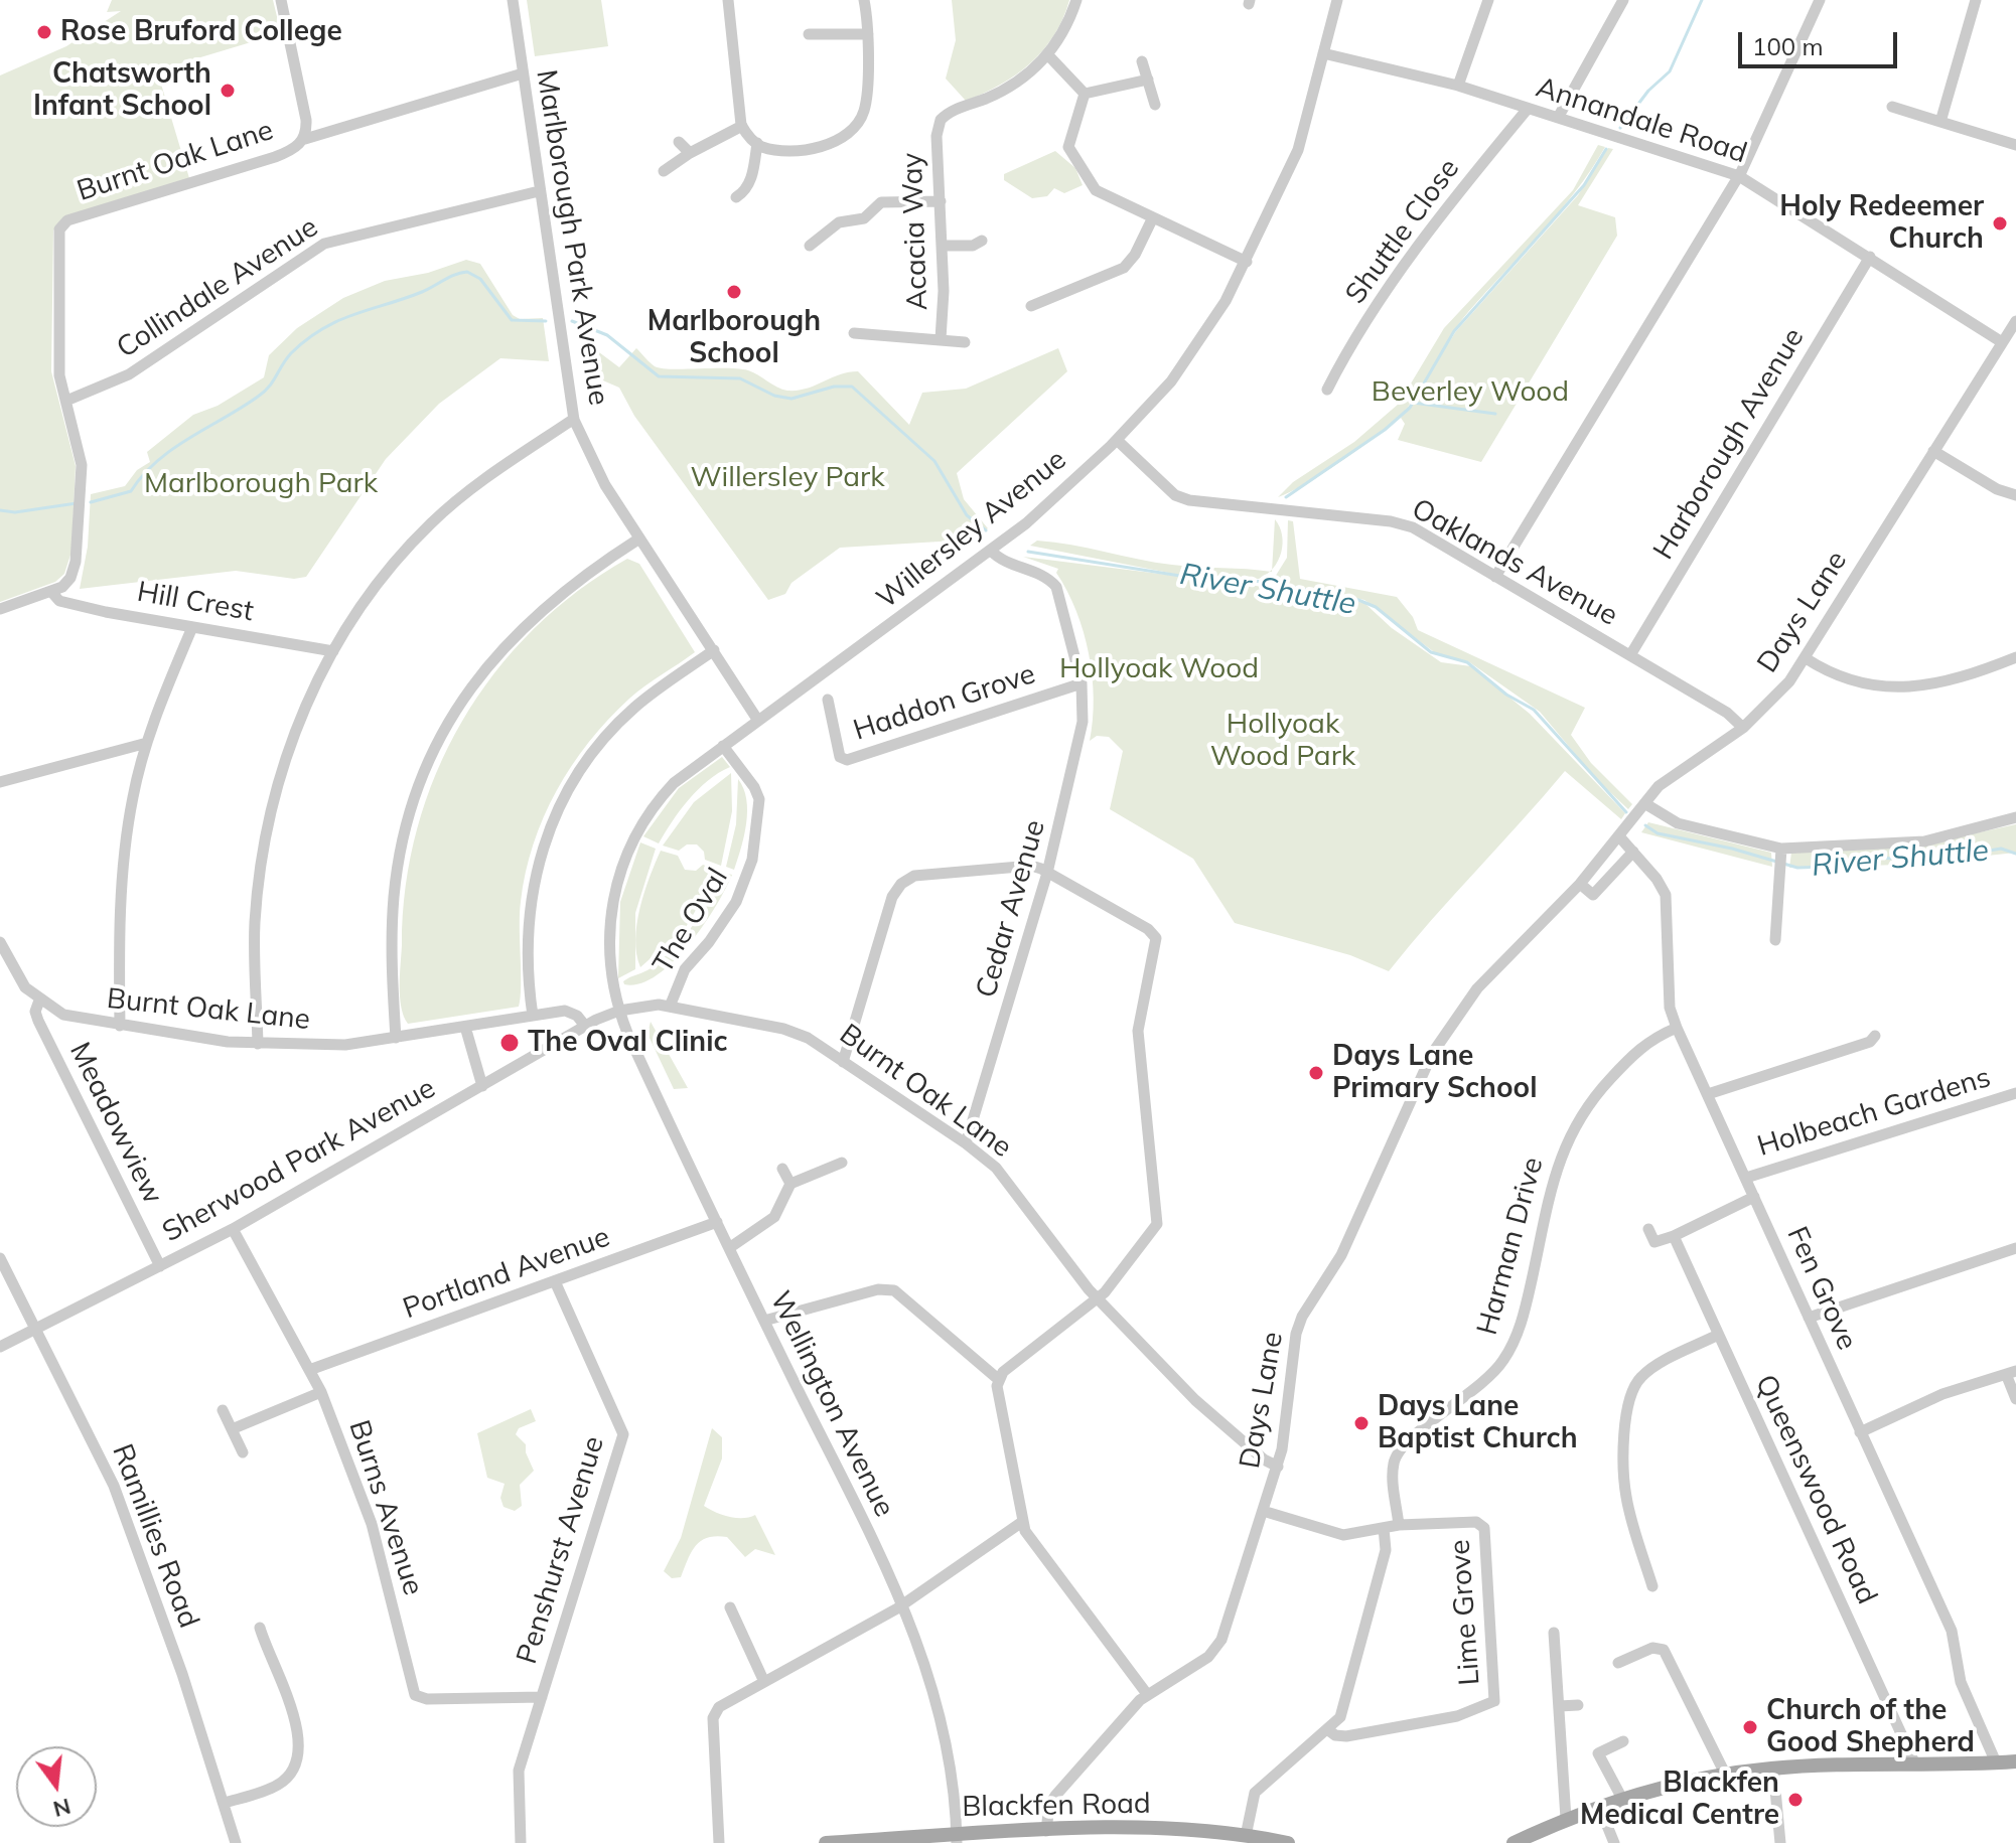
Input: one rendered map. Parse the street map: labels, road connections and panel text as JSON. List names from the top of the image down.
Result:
{
  "streets": {
    "main road": ["Blackfen Road"],
    "street": [
      "Annandale Road",
      "Burnt Oak Lane",
      "Acacia Way",
      "Shuttle Close",
      "Marlborough Park Avenue",
      "Collindale Avenue",
      "Harborough Avenue",
      "Willersley Avenue",
      "Oaklands Avenue",
      "Hill Crest",
      "Days Lane",
      "Haddon Grove",
      "Cedar Avenue",
      "The Oval",
      "Holbeach Gardens",
      "Meadowview",
      "Sherwood Park Avenue",
      "Harman Drive",
      "Portland Avenue",
      "Fen Grove",
      "Wellington Avenue",
      "Queenswood Road",
      "Burns Avenue",
      "Ramillies Road",
      "Penshurst Avenue",
      "Lime Grove"
    ]
  },
  "crossings": [
    ["Annandale Road", "Shuttle Close"],
    ["Annandale Road", "Harborough Avenue"],
    ["Annandale Road", "Willersley Avenue"],
    ["Annandale Road", "Days Lane"],
    ["Burnt Oak Lane", "Collindale Avenue"],
    ["Burnt Oak Lane", "Hill Crest"],
    ["Burnt Oak Lane", "Days Lane"],
    ["Burnt Oak Lane", "Cedar Avenue"],
    ["Burnt Oak Lane", "The Oval"],
    ["Burnt Oak Lane", "Meadowview"],
    ["Burnt Oak Lane", "Sherwood Park Avenue"],
    ["Burnt Oak Lane", "Wellington Avenue"],
    ["Marlborough Park Avenue", "Collindale Avenue"],
    ["Marlborough Park Avenue", "Willersley Avenue"],
    ["Harborough Avenue", "Oaklands Avenue"],
    ["Willersley Avenue", "Oaklands Avenue"],
    ["Willersley Avenue", "The Oval"],
    ["Oaklands Avenue", "Days Lane"],
    ["Days Lane", "Fen Grove"],
    ["Days Lane", "Lime Grove"],
    ["Days Lane", "Blackfen Road"],
    ["Haddon Grove", "Cedar Avenue"],
    ["The Oval", "Sherwood Park Avenue"],
    ["The Oval", "Wellington Avenue"],
    ["Holbeach Gardens", "Fen Grove"],
    ["Meadowview", "Sherwood Park Avenue"],
    ["Sherwood Park Avenue", "Wellington Avenue"],
    ["Sherwood Park Avenue", "Burns Avenue"],
    ["Sherwood Park Avenue", "Ramillies Road"],
    ["Harman Drive", "Fen Grove"],
    ["Harman Drive", "Lime Grove"],
    ["Portland Avenue", "Wellington Avenue"],
    ["Portland Avenue", "Burns Avenue"],
    ["Portland Avenue", "Penshurst Avenue"],
    ["Wellington Avenue", "Blackfen Road"],
    ["Burns Avenue", "Penshurst Avenue"]
  ],
  "water": ["River Shuttle"],
  "parks": [
    "Beverley Wood",
    "Willersley Park",
    "Marlborough Park",
    "Hollyoak Wood",
    "Hollyoak Wood Park"
  ],
  "places": [
    "Rose Bruford College",
    "Chatsworth Infant School",
    "Holy Redeemer Church",
    "Marlborough School",
    "The Oval Clinic",
    "Days Lane Primary School",
    "Days Lane Baptist Church",
    "Church of the Good Shepherd",
    "Blackfen Medical Centre"
  ],
  "scale_bar": "100 m",
  "north": "bottom"
}
